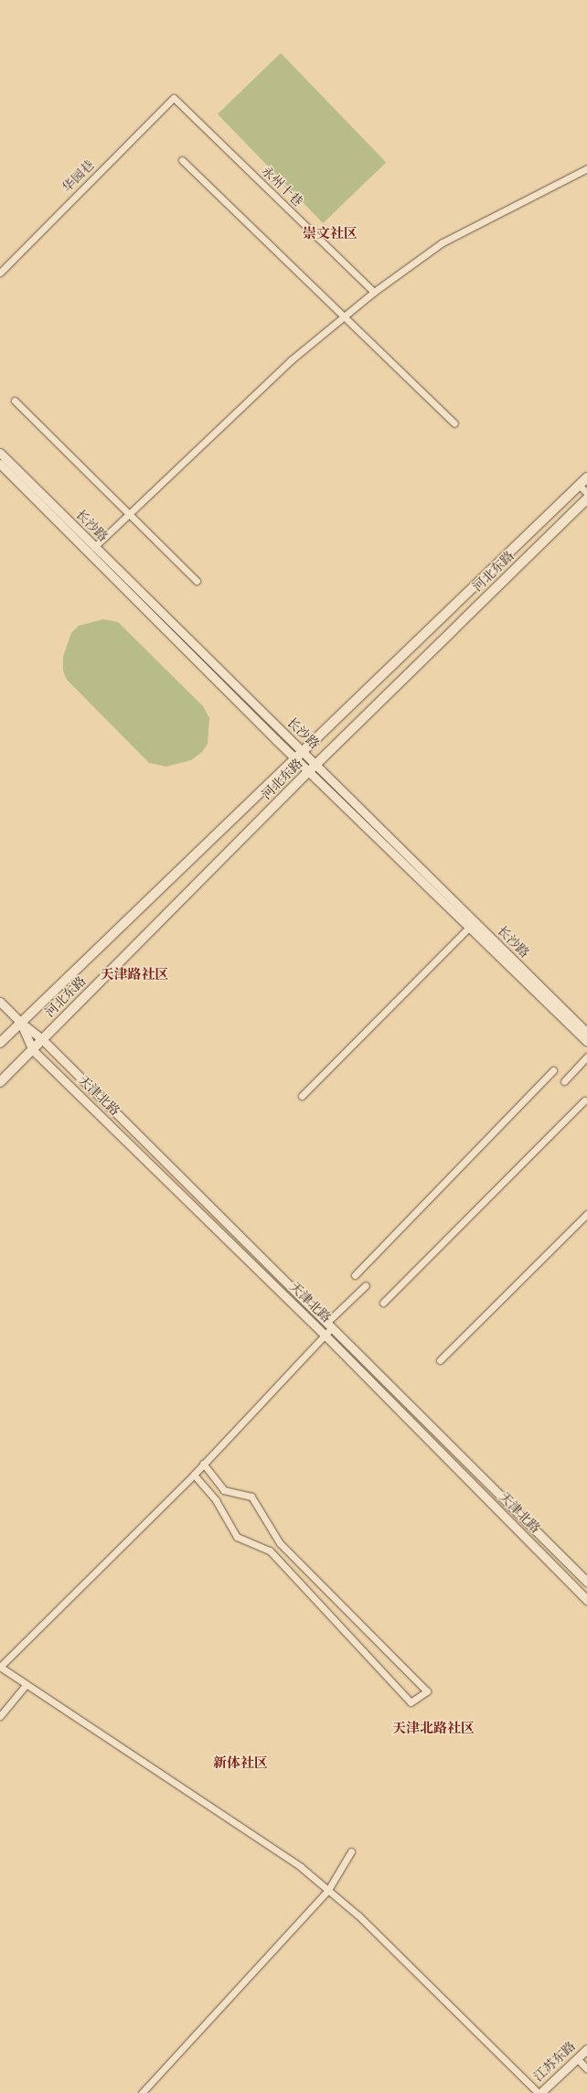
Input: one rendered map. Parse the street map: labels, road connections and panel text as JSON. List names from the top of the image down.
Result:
{
  "streets": {
    "main road": ["河北东路"],
    "street": [
      "华园巷",
      "永州十巷",
      "长沙路",
      "天津北路",
      "江苏东路"
    ]
  },
  "crossings": [
    ["华园巷", "永州十巷"],
    ["长沙路", "河北东路"],
    ["河北东路", "天津北路"]
  ],
  "districts": [
    "崇文社区",
    "天津路社区",
    "天津北路社区",
    "新体社区"
  ]
}
